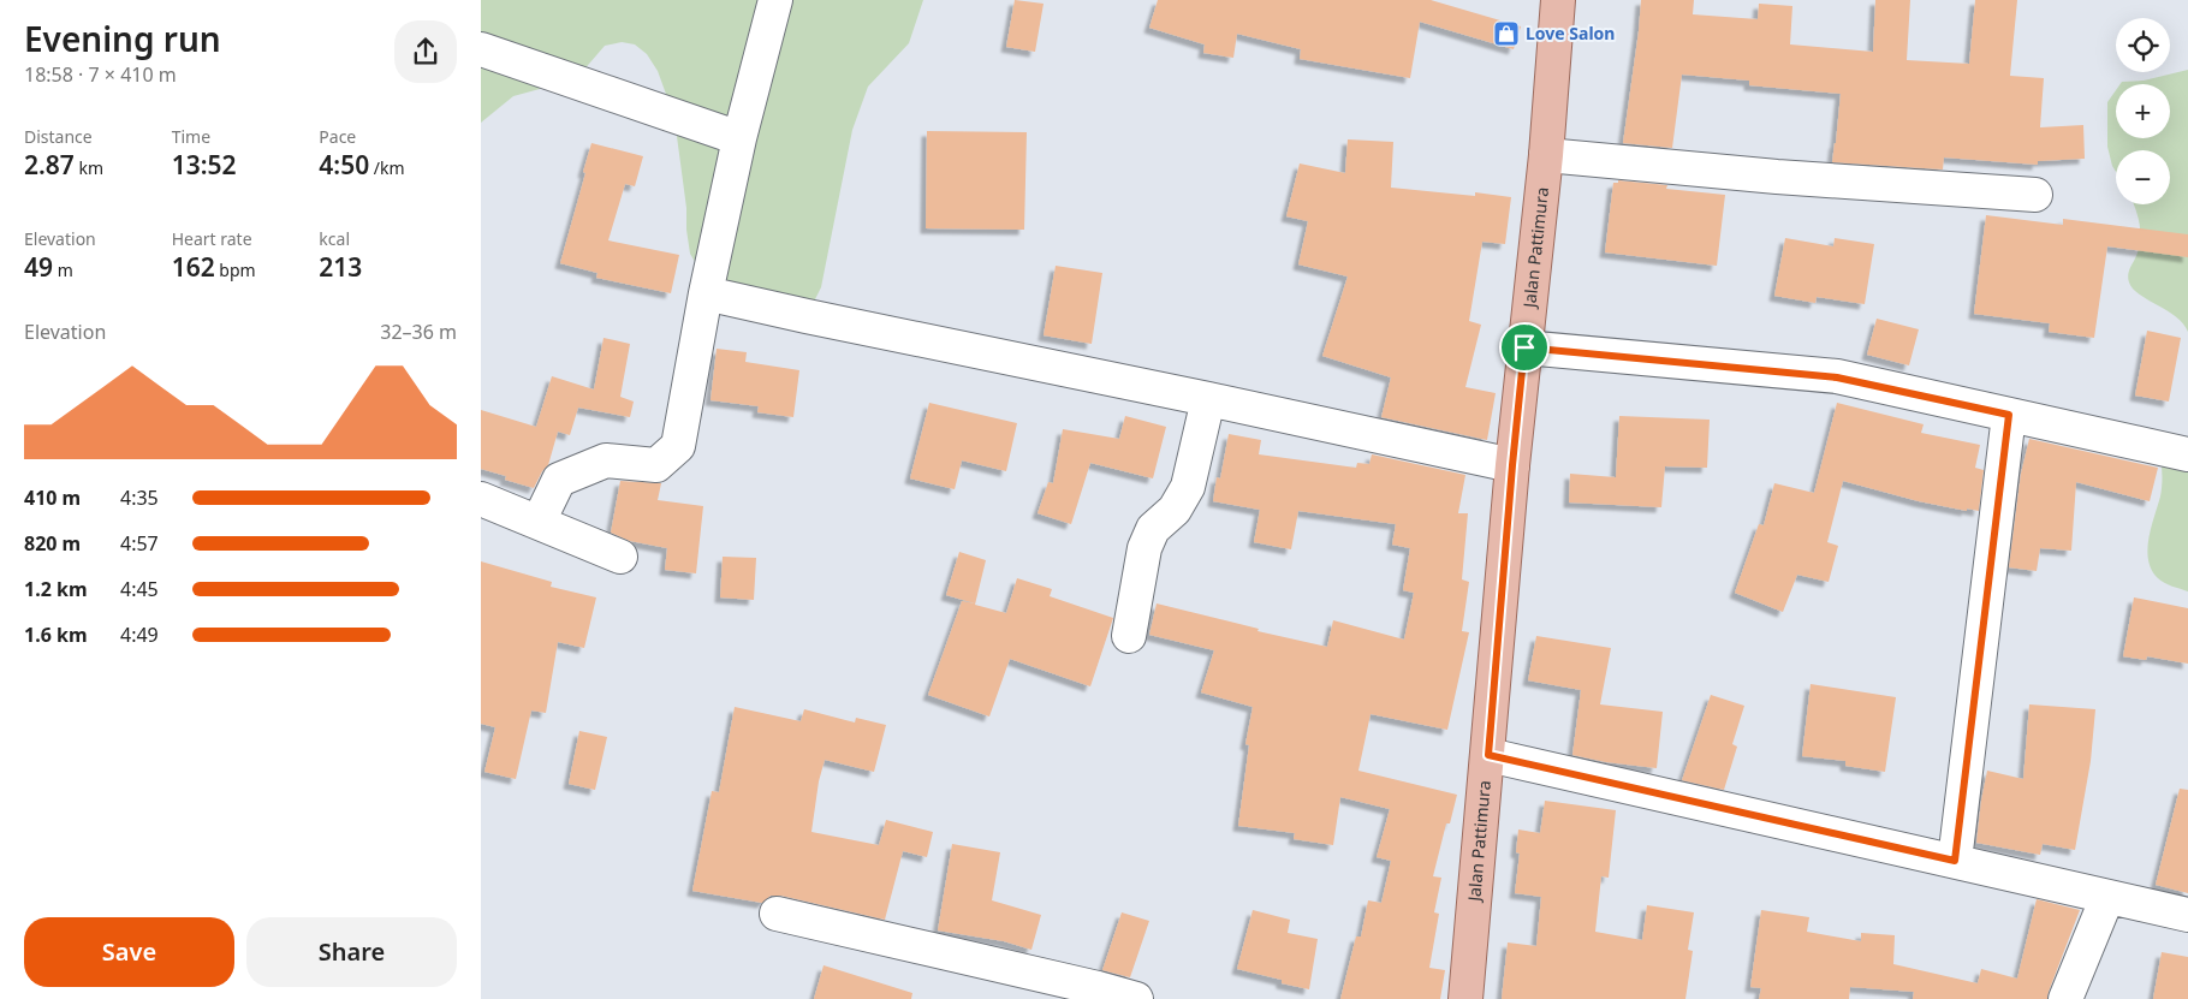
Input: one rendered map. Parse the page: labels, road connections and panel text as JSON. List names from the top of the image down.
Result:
{
  "streets": {
    "main road": ["Jalan Pattimura"]
  },
  "places": {
    "shop": ["Love Salon"]
  },
  "page": {
    "heading": ["Evening run", "18:58 · 7 × 410 m"],
    "map_buttons": ["+", "−"],
    "stats": [
      ["Distance", "2.87 km"],
      ["Time", "13:52"],
      ["Pace", "4:50 /km"],
      ["Elevation", "49 m"],
      ["Heart rate", "162 bpm"],
      ["kcal", "213"]
    ],
    "chart": ["Elevation", "32–36 m"],
    "list": [
      {
        "name": "410 m",
        "note": "4:35"
      },
      {
        "name": "820 m",
        "note": "4:57"
      },
      {
        "name": "1.2 km",
        "note": "4:45"
      },
      {
        "name": "1.6 km",
        "note": "4:49"
      }
    ],
    "buttons": ["Save", "Share"]
  }
}
